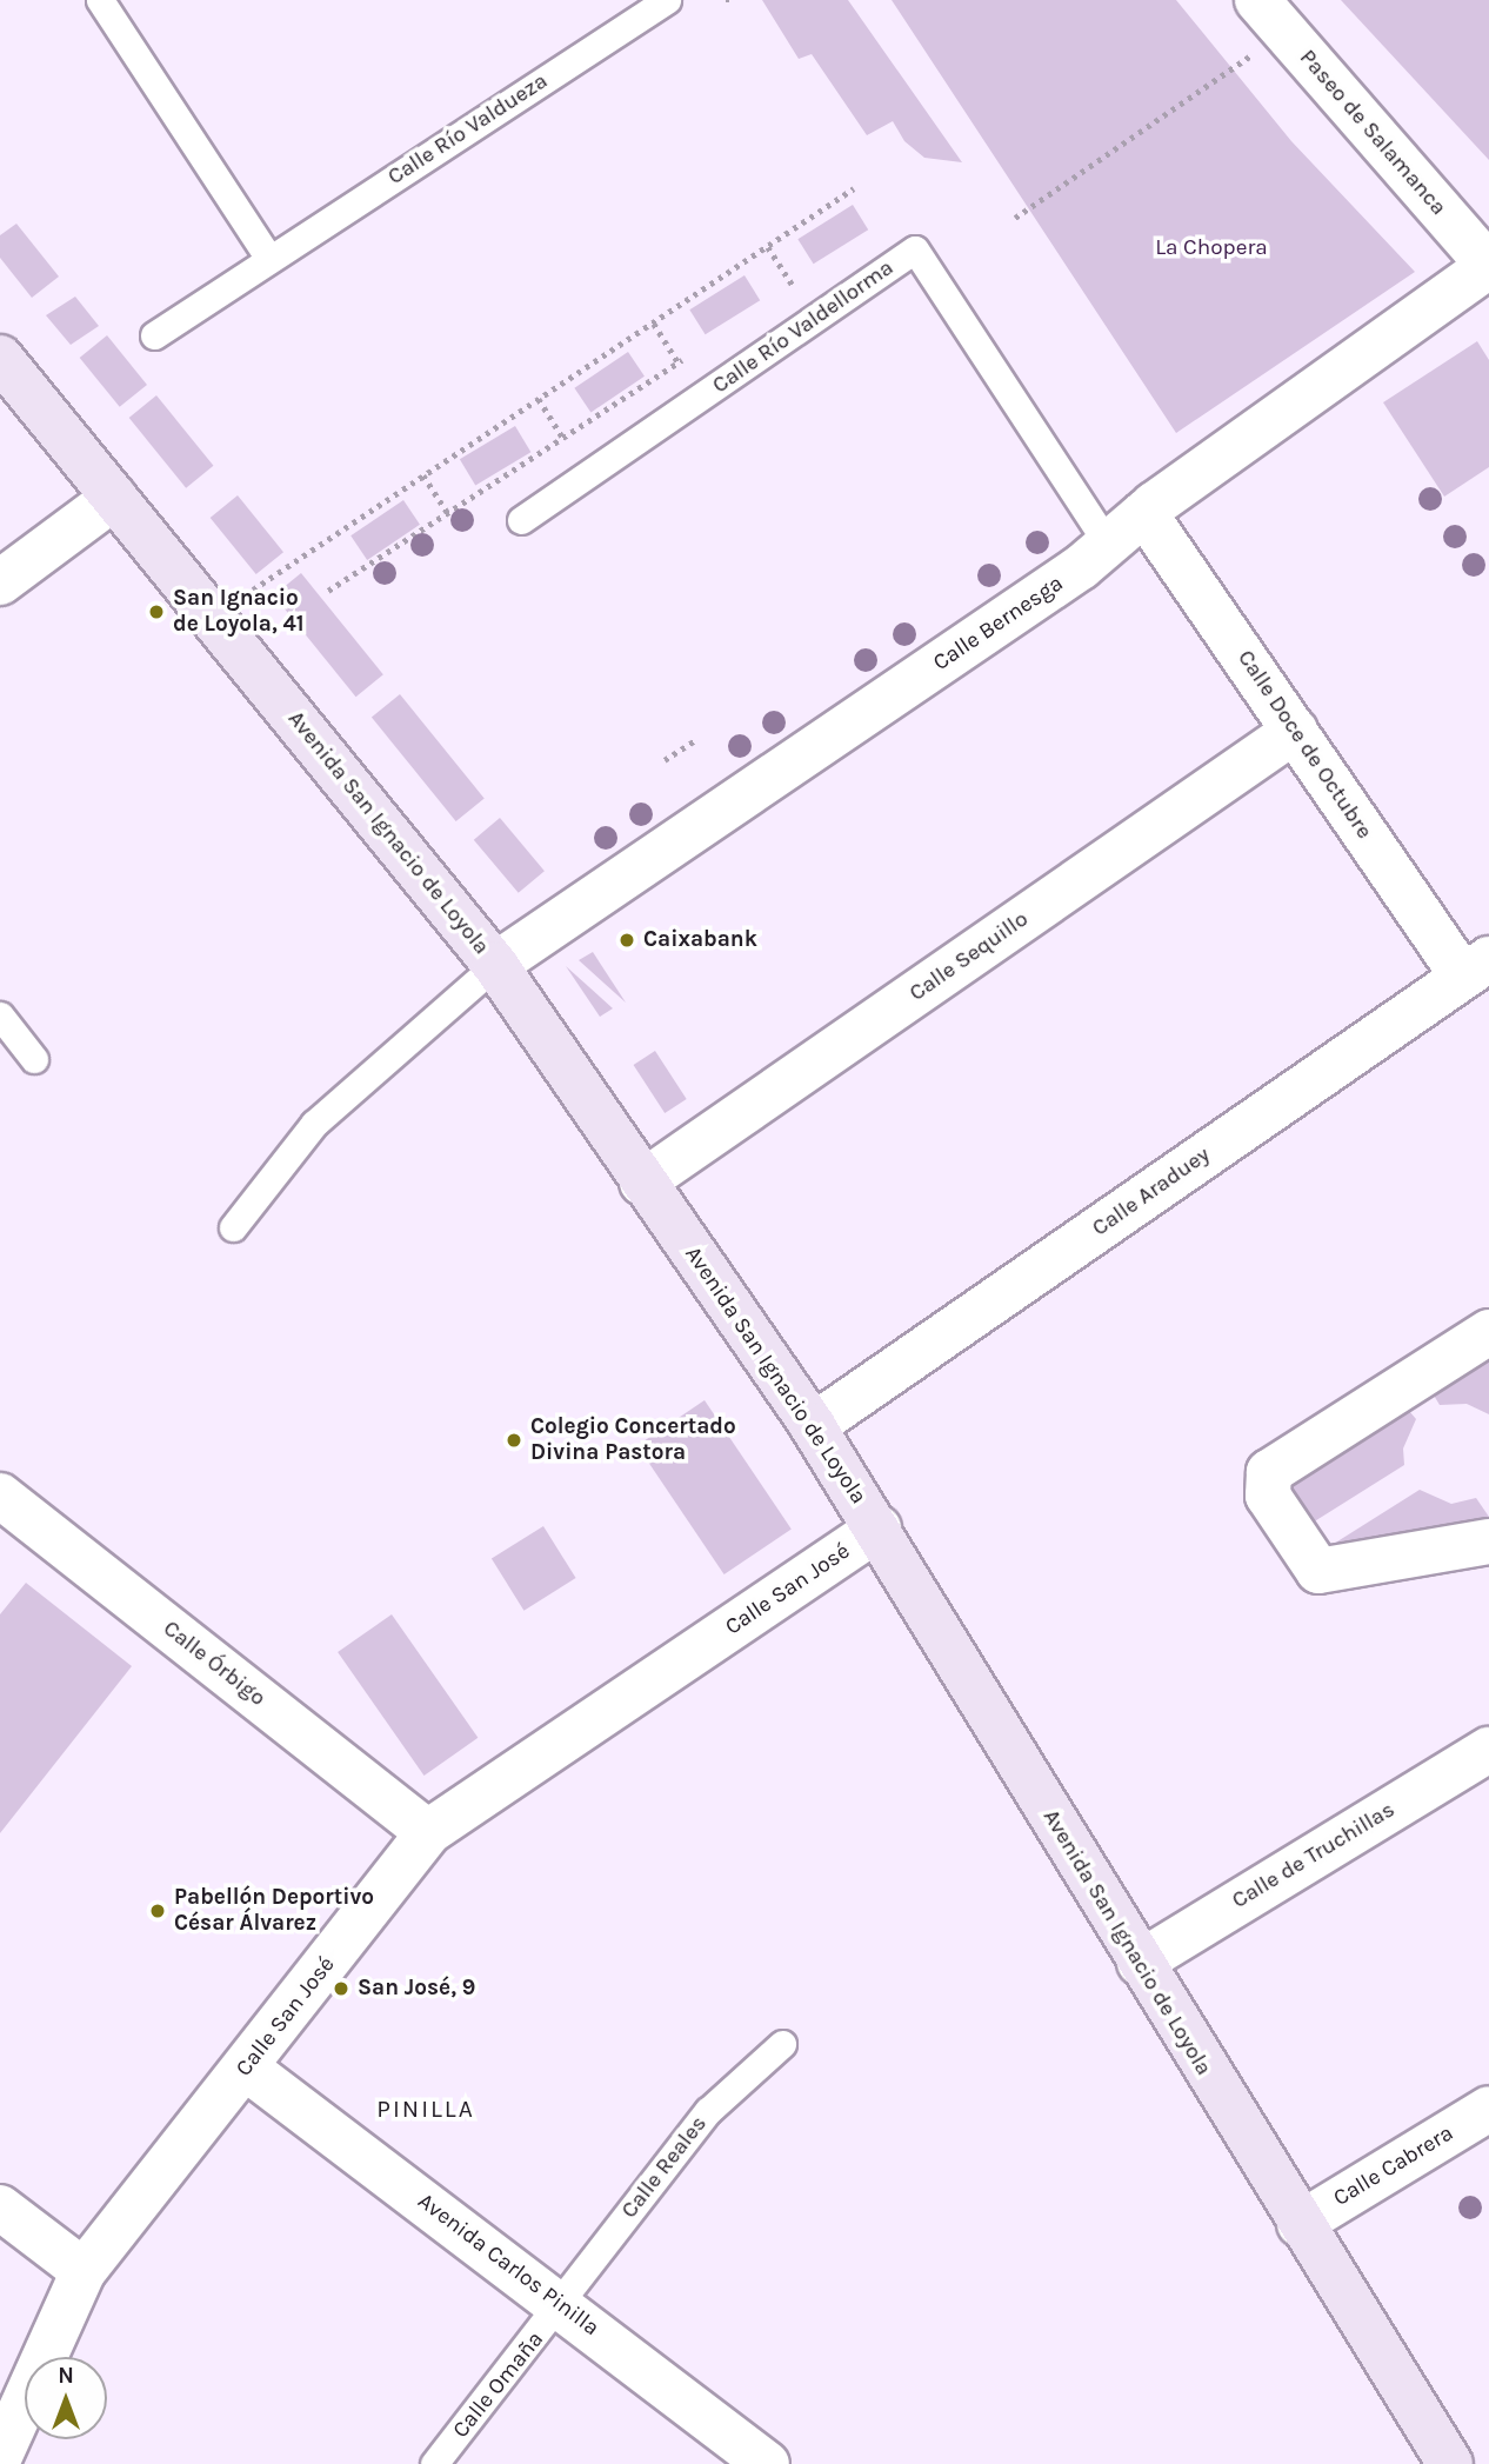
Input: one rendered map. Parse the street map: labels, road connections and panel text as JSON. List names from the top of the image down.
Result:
{
  "streets": {
    "main road": ["Avenida San Ignacio de Loyola"],
    "street": [
      "Paseo de Salamanca",
      "Calle Bernesga",
      "Calle Doce de Octubre",
      "Calle Sequillo",
      "Calle Araduey",
      "Calle San José",
      "Calle Órbigo",
      "Calle de Truchillas",
      "Calle Cabrera",
      "Avenida Carlos Pinilla"
    ],
    "lane": [
      "Calle Río Valdueza",
      "Calle Río Valdellorma",
      "Calle Reales",
      "Calle Omaña"
    ]
  },
  "crossings": [
    ["Paseo de Salamanca", "Calle Bernesga"],
    ["Calle Río Valdellorma", "Calle Bernesga"],
    ["Calle Bernesga", "Calle Doce de Octubre"],
    ["Calle Bernesga", "Avenida San Ignacio de Loyola"],
    ["Calle Doce de Octubre", "Calle Sequillo"],
    ["Calle Doce de Octubre", "Calle Araduey"],
    ["Avenida San Ignacio de Loyola", "Calle Sequillo"],
    ["Avenida San Ignacio de Loyola", "Calle Araduey"],
    ["Avenida San Ignacio de Loyola", "Calle San José"],
    ["Avenida San Ignacio de Loyola", "Calle de Truchillas"],
    ["Avenida San Ignacio de Loyola", "Calle Cabrera"],
    ["Calle San José", "Calle Órbigo"],
    ["Calle San José", "Avenida Carlos Pinilla"],
    ["Calle Reales", "Avenida Carlos Pinilla"],
    ["Calle Reales", "Calle Omaña"],
    ["Avenida Carlos Pinilla", "Calle Omaña"]
  ],
  "districts": ["PINILLA"],
  "parks": ["La Chopera"],
  "places": [
    "San Ignacio de Loyola, 41",
    "Caixabank",
    "Colegio Concertado Divina Pastora",
    "Pabellón Deportivo César Álvarez",
    "San José, 9"
  ],
  "north": "top"
}
